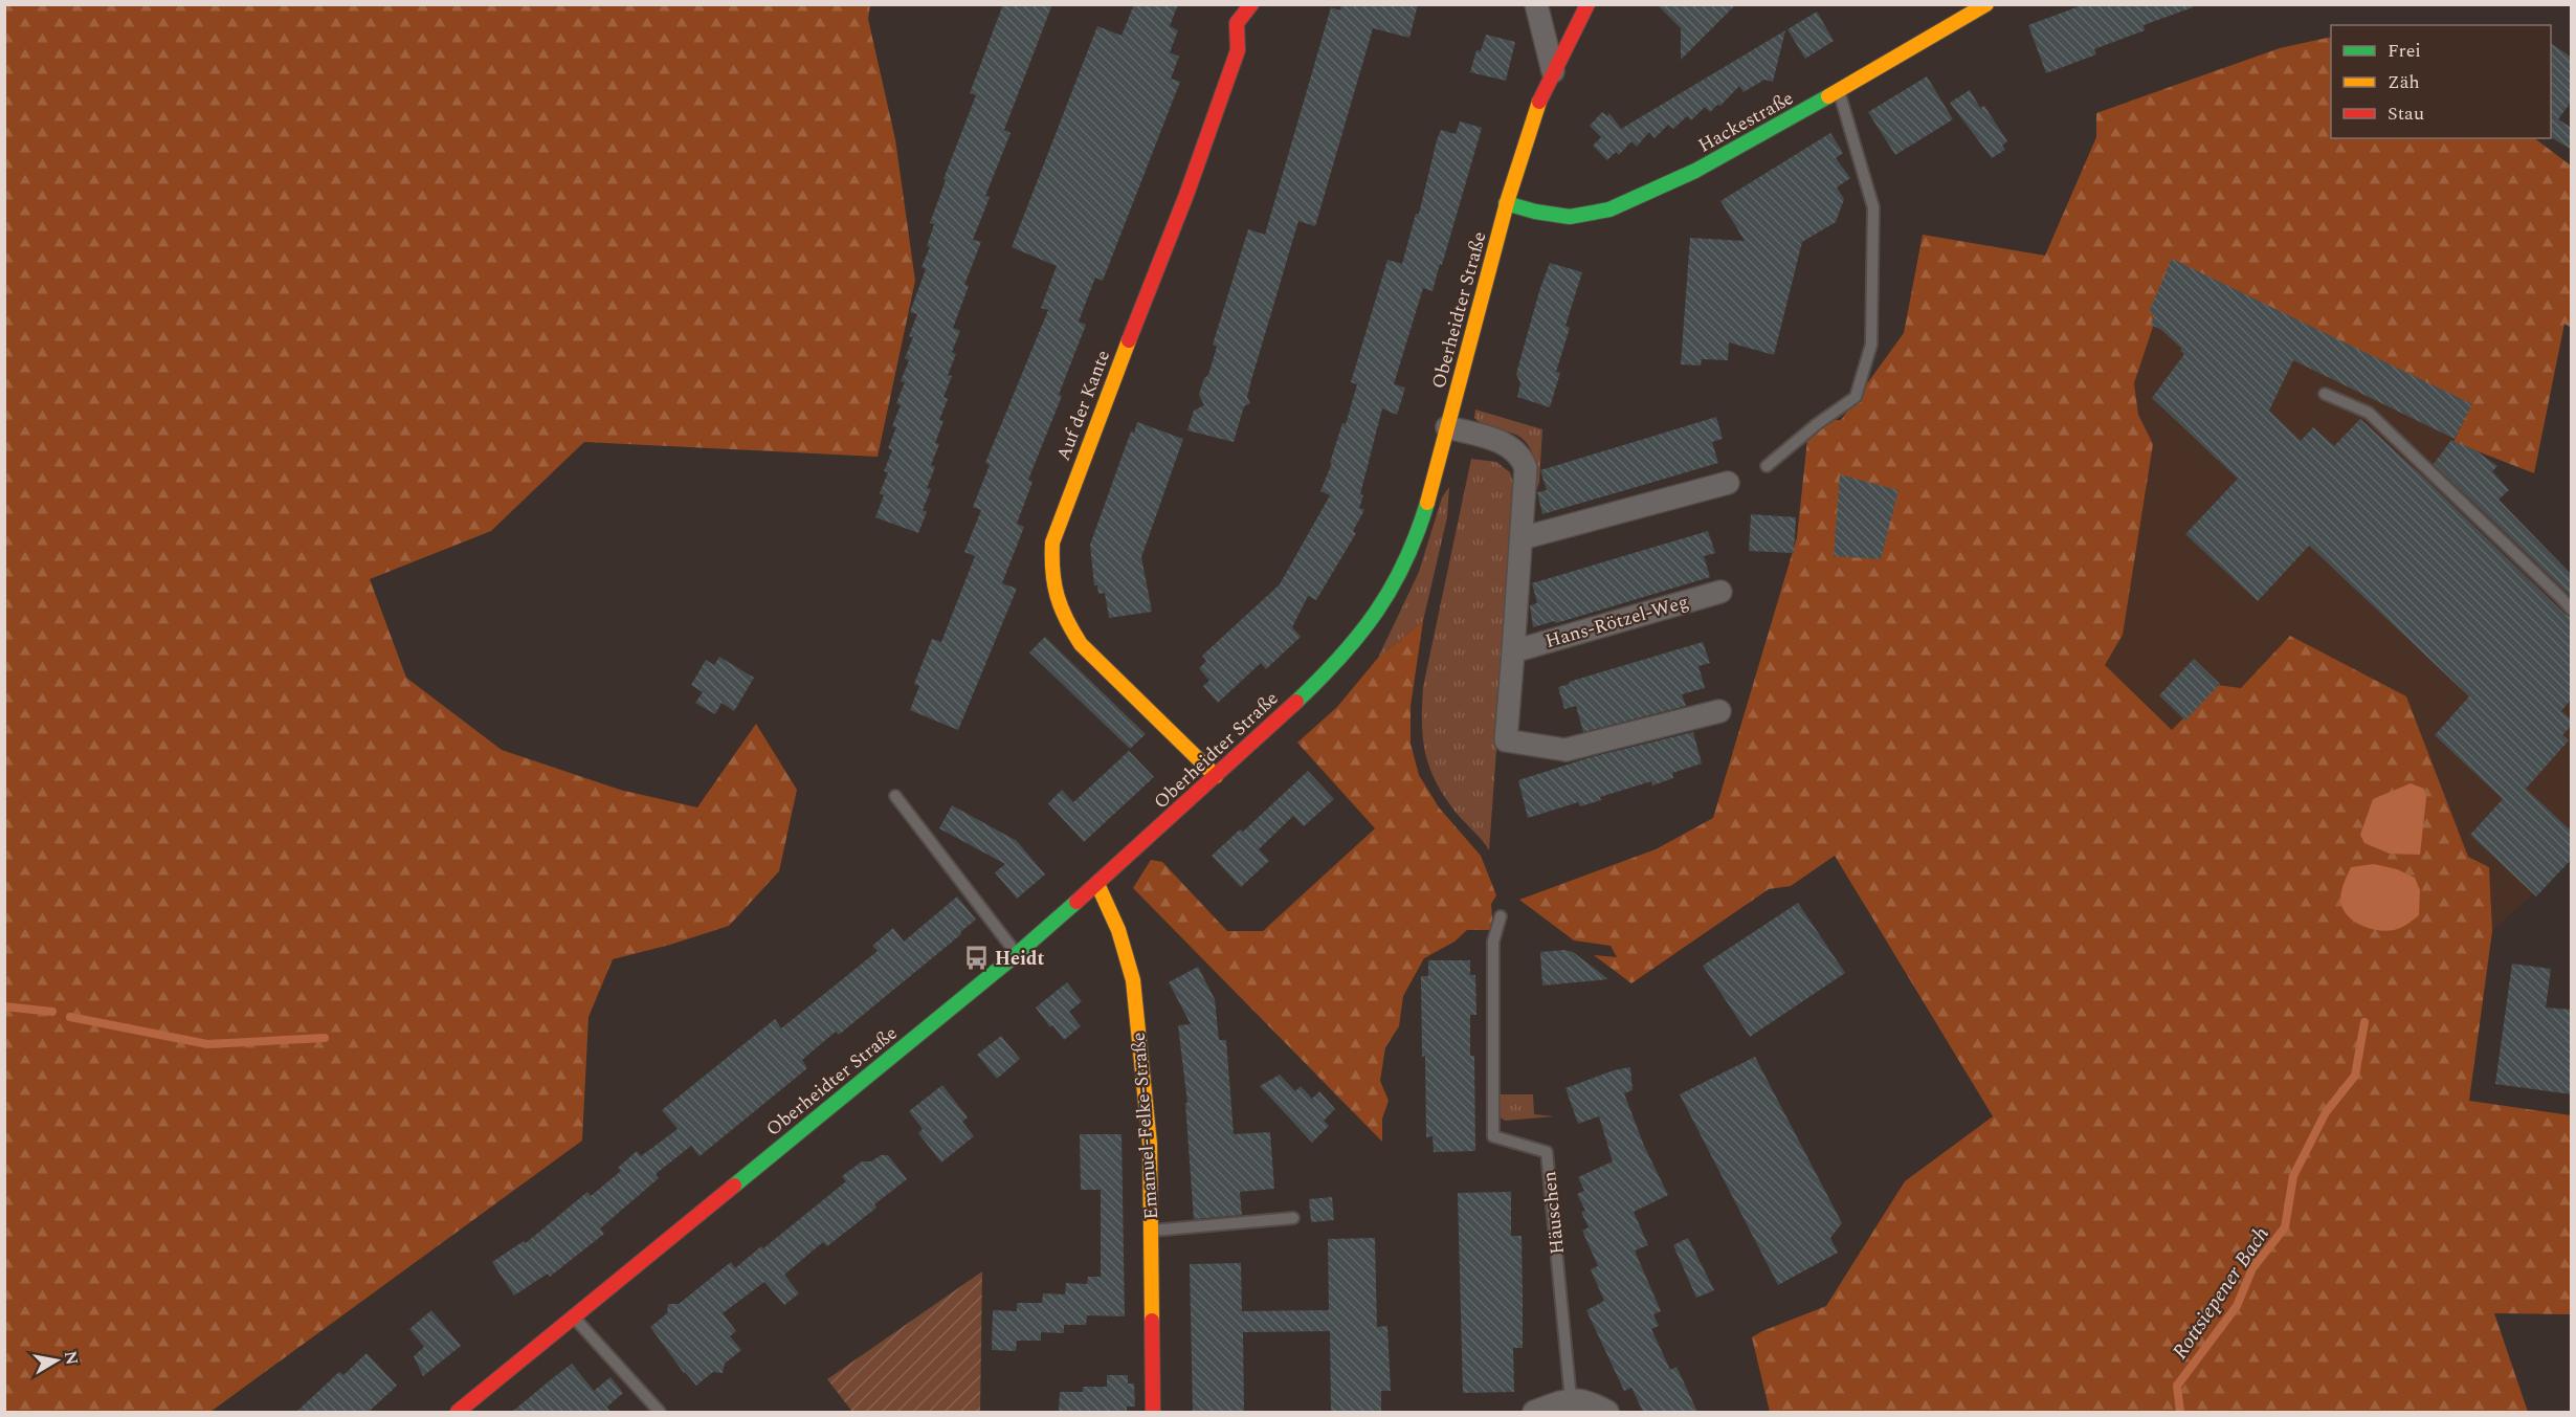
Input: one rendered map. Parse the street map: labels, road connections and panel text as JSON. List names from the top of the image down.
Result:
{
  "streets": {
    "street": [
      "Hackestraße",
      "Oberheidter Straße",
      "Auf der Kante",
      "Hans-Rötzel-Weg",
      "Emanuel-Felke-Straße"
    ],
    "lane": ["Häuschen"]
  },
  "crossings": [
    ["Hackestraße", "Oberheidter Straße"],
    ["Oberheidter Straße", "Auf der Kante"],
    ["Oberheidter Straße", "Hans-Rötzel-Weg"],
    ["Oberheidter Straße", "Emanuel-Felke-Straße"]
  ],
  "water": ["Rottsiepener Bach"],
  "places": {
    "bus stop": ["Heidt"]
  },
  "legend": ["Frei", "Zäh", "Stau"],
  "north": "right"
}
